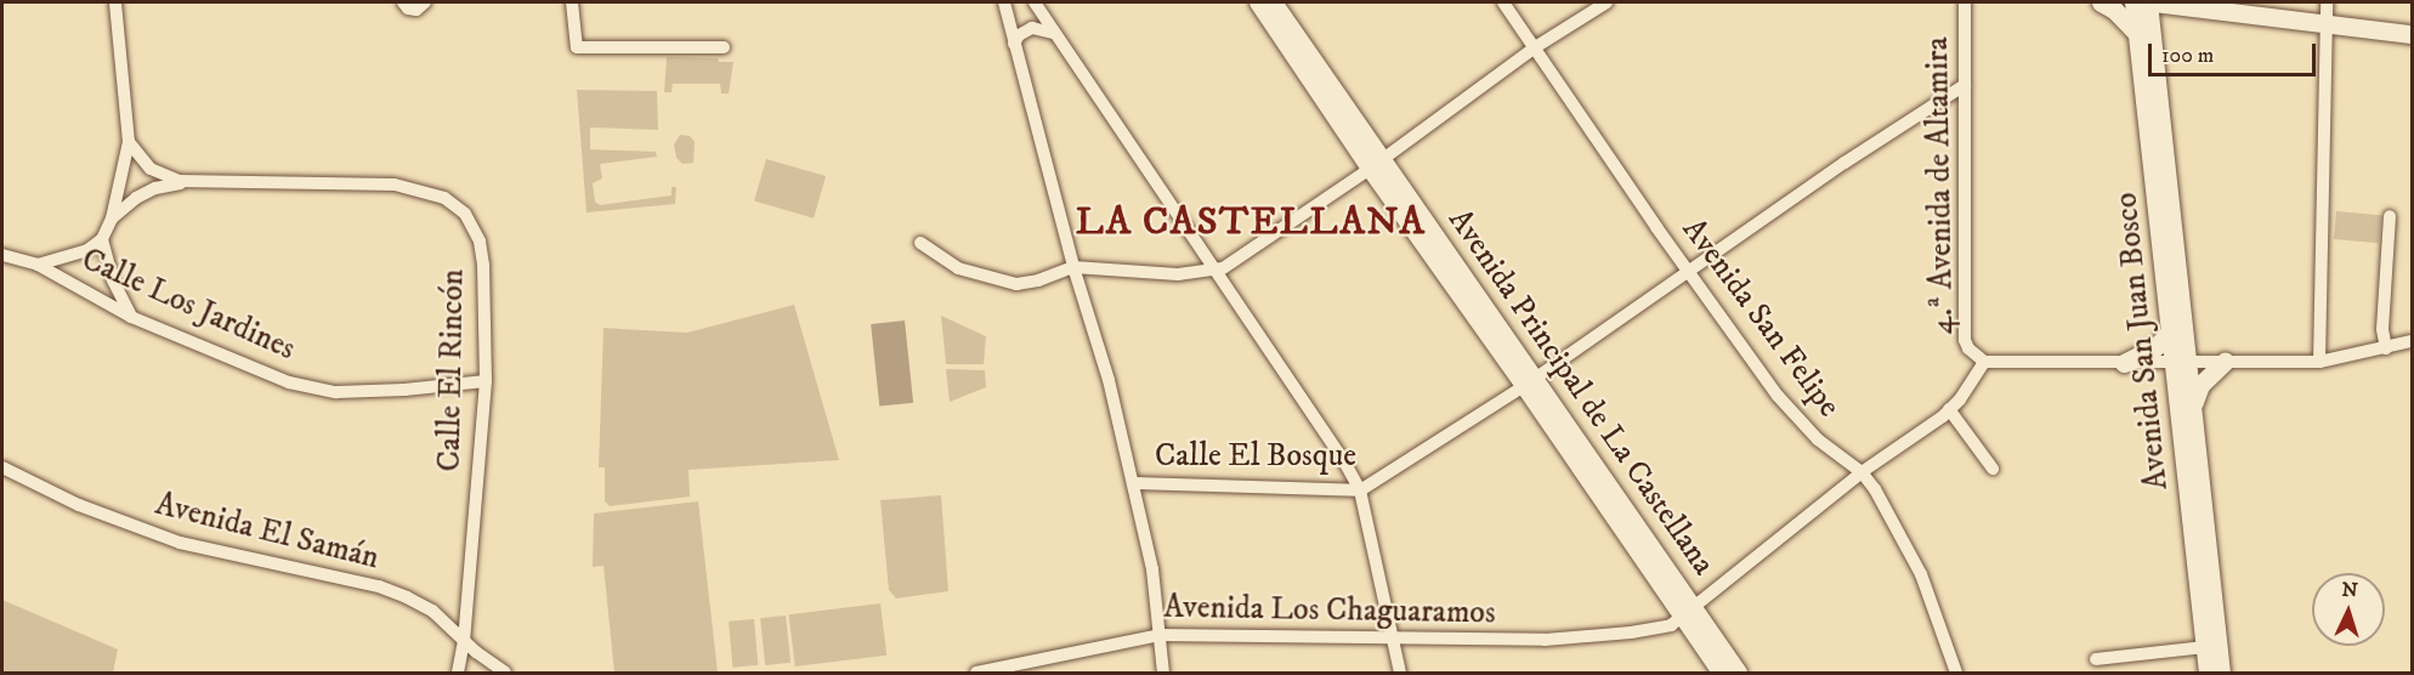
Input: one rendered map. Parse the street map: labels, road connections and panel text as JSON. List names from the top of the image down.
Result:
{
  "streets": {
    "main road": ["Avenida San Juan Bosco"],
    "street": [
      "4.ª Avenida de Altamira",
      "Calle Los Jardines",
      "Avenida San Felipe",
      "Calle El Rincón",
      "Avenida Principal de La Castellana",
      "Calle El Bosque",
      "Avenida El Samán",
      "Avenida Los Chaguaramos"
    ]
  },
  "crossings": [
    ["4.ª Avenida de Altamira", "Calle El Bosque"],
    ["4.ª Avenida de Altamira", "Avenida Los Chaguaramos"],
    ["Calle Los Jardines", "Calle El Rincón"],
    ["Avenida San Felipe", "Calle El Bosque"],
    ["Avenida San Felipe", "Avenida Los Chaguaramos"],
    ["Calle El Rincón", "Avenida El Samán"],
    ["Avenida Principal de La Castellana", "Calle El Bosque"],
    ["Avenida Principal de La Castellana", "Avenida Los Chaguaramos"]
  ],
  "districts": ["LA CASTELLANA"],
  "scale_bar": "100 m",
  "north": "top"
}
